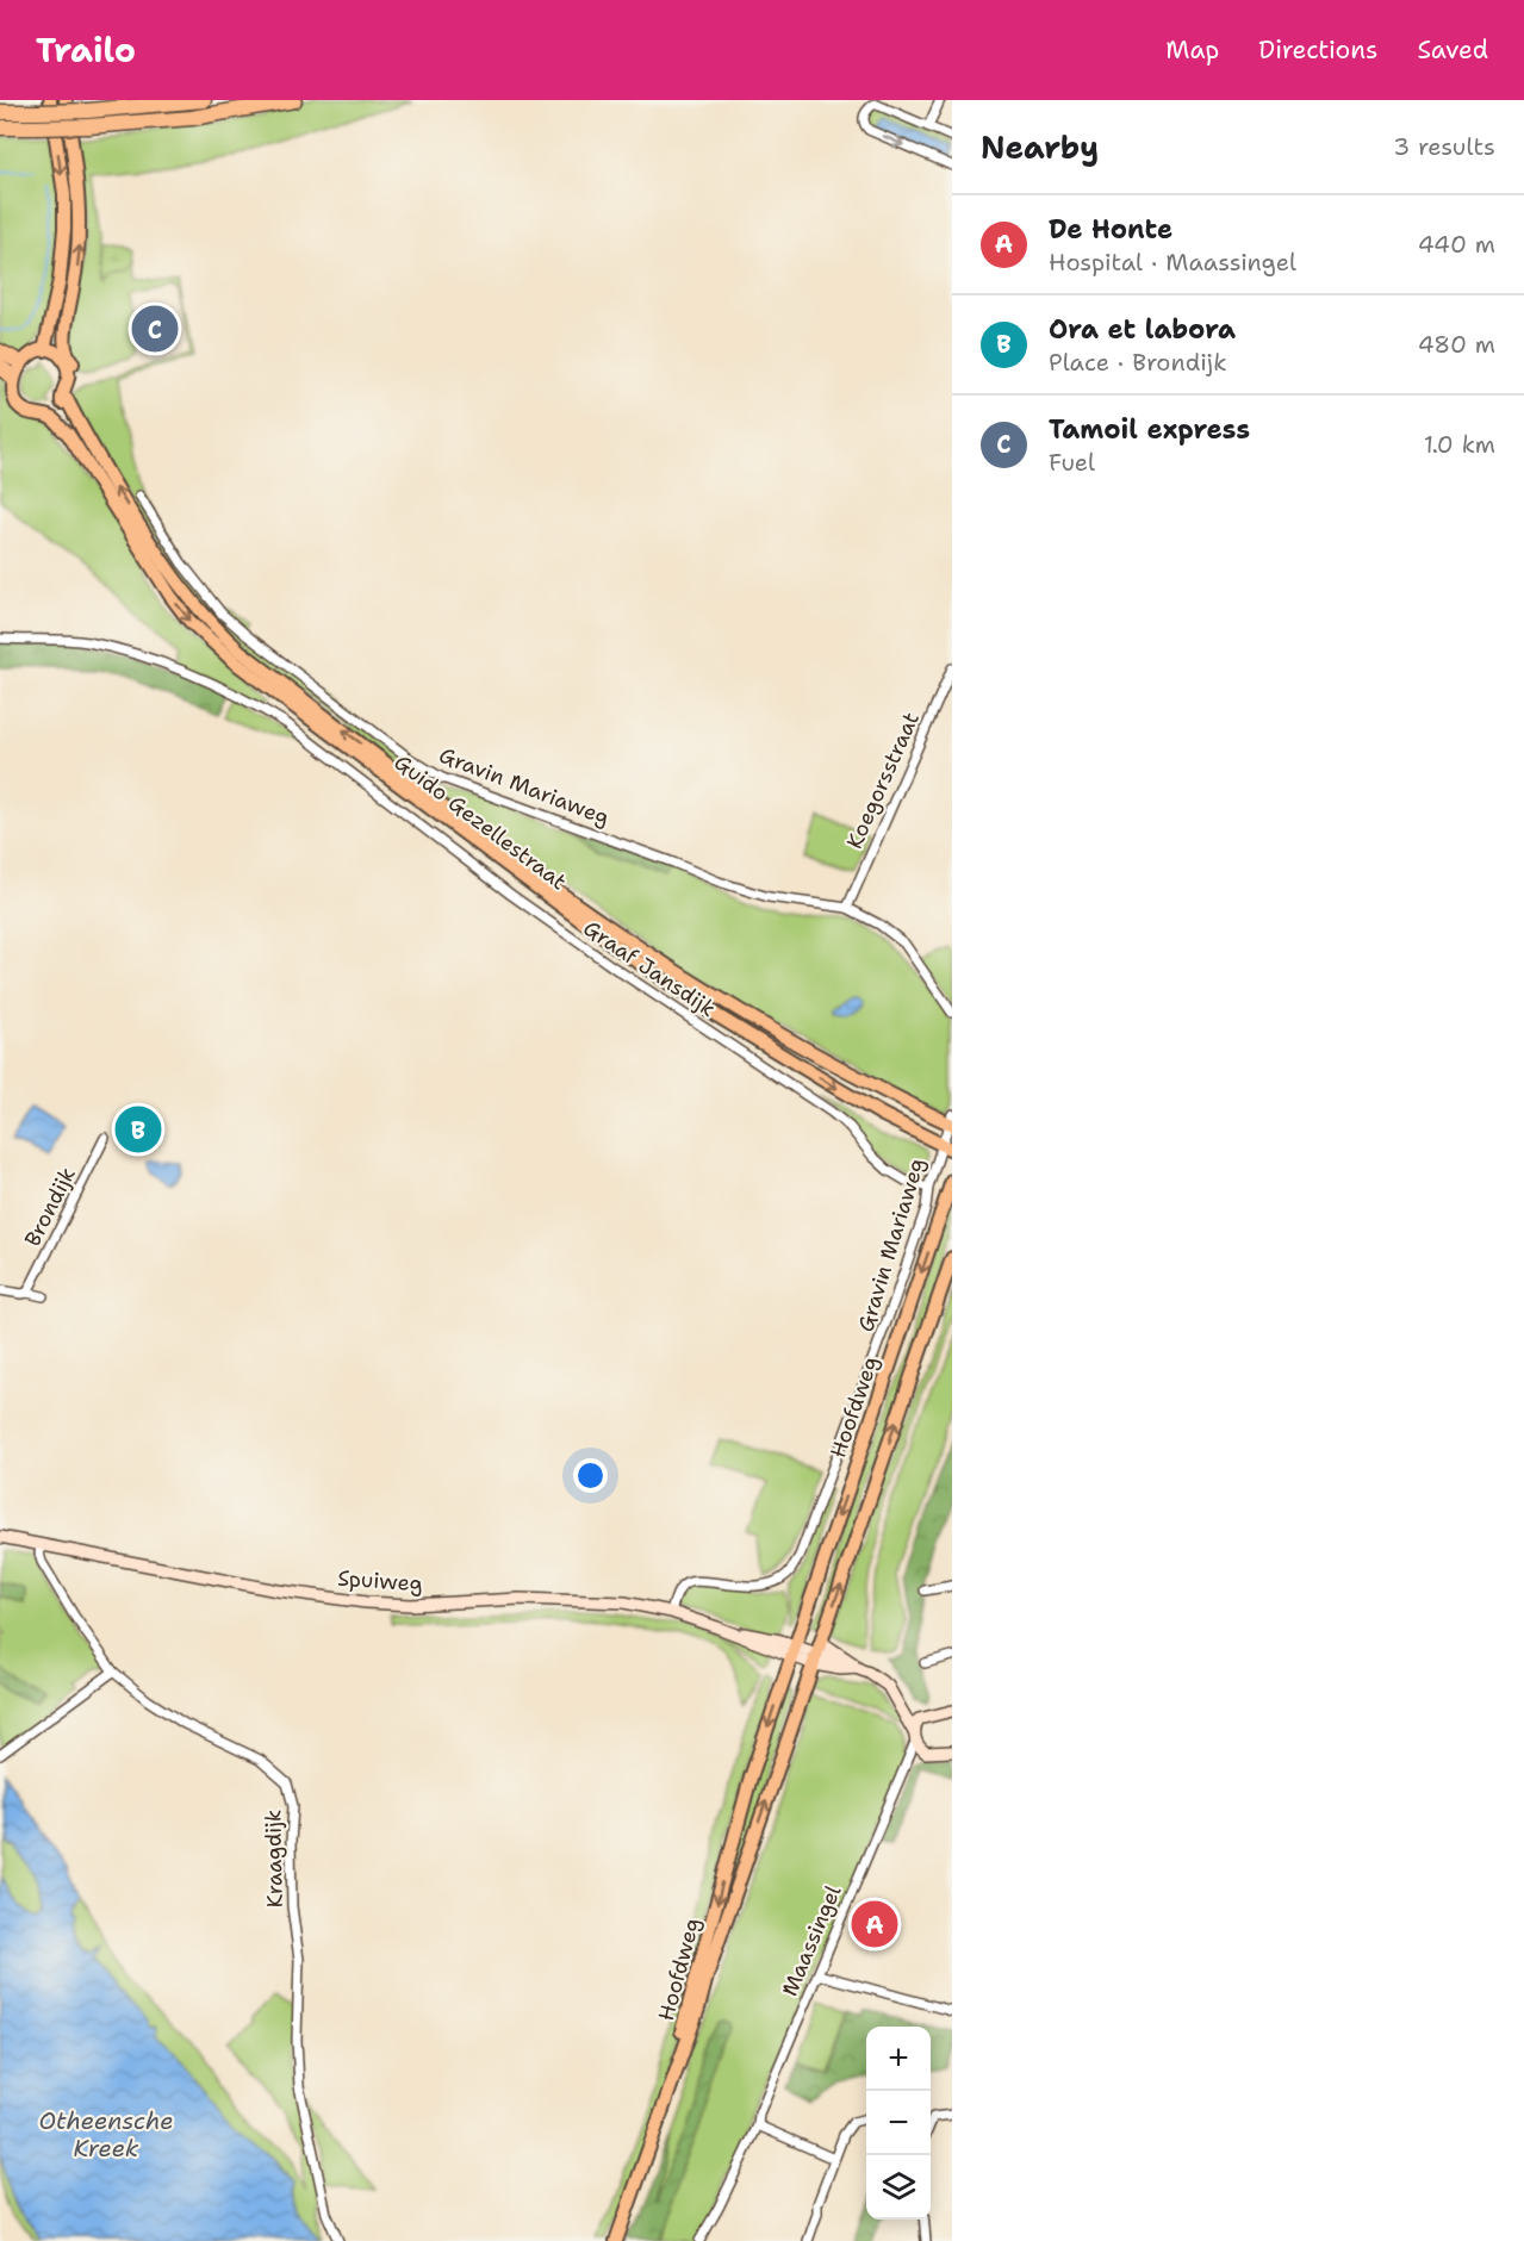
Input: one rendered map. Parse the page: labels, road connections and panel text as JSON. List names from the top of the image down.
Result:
{
  "streets": {
    "main road": ["Guido Gezellestraat", "Hoofdweg", "Spuiweg"],
    "street": [
      "Koegorsstraat",
      "Gravin Mariaweg",
      "Graaf Jansdijk",
      "Brondijk",
      "Kraagdijk",
      "Maassingel"
    ]
  },
  "crossings": [
    ["Koegorsstraat", "Gravin Mariaweg"],
    ["Gravin Mariaweg", "Guido Gezellestraat"],
    ["Gravin Mariaweg", "Graaf Jansdijk"],
    ["Gravin Mariaweg", "Spuiweg"],
    ["Hoofdweg", "Spuiweg"],
    ["Spuiweg", "Kraagdijk"]
  ],
  "water": ["Otheensche Kreek"],
  "page": {
    "header": "Trailo",
    "nav": ["Map", "Directions", "Saved"],
    "heading": ["Nearby", "3 results"],
    "list": [
      {
        "mark": "A",
        "name": "De Honte",
        "note": "Hospital · Maassingel",
        "value": "440 m"
      },
      {
        "mark": "B",
        "name": "Ora et labora",
        "note": "Place · Brondijk",
        "value": "480 m"
      },
      {
        "mark": "C",
        "name": "Tamoil express",
        "note": "Fuel",
        "value": "1.0 km"
      }
    ],
    "pins": ["C", "B", "A"],
    "map_buttons": ["+", "−"]
  }
}
